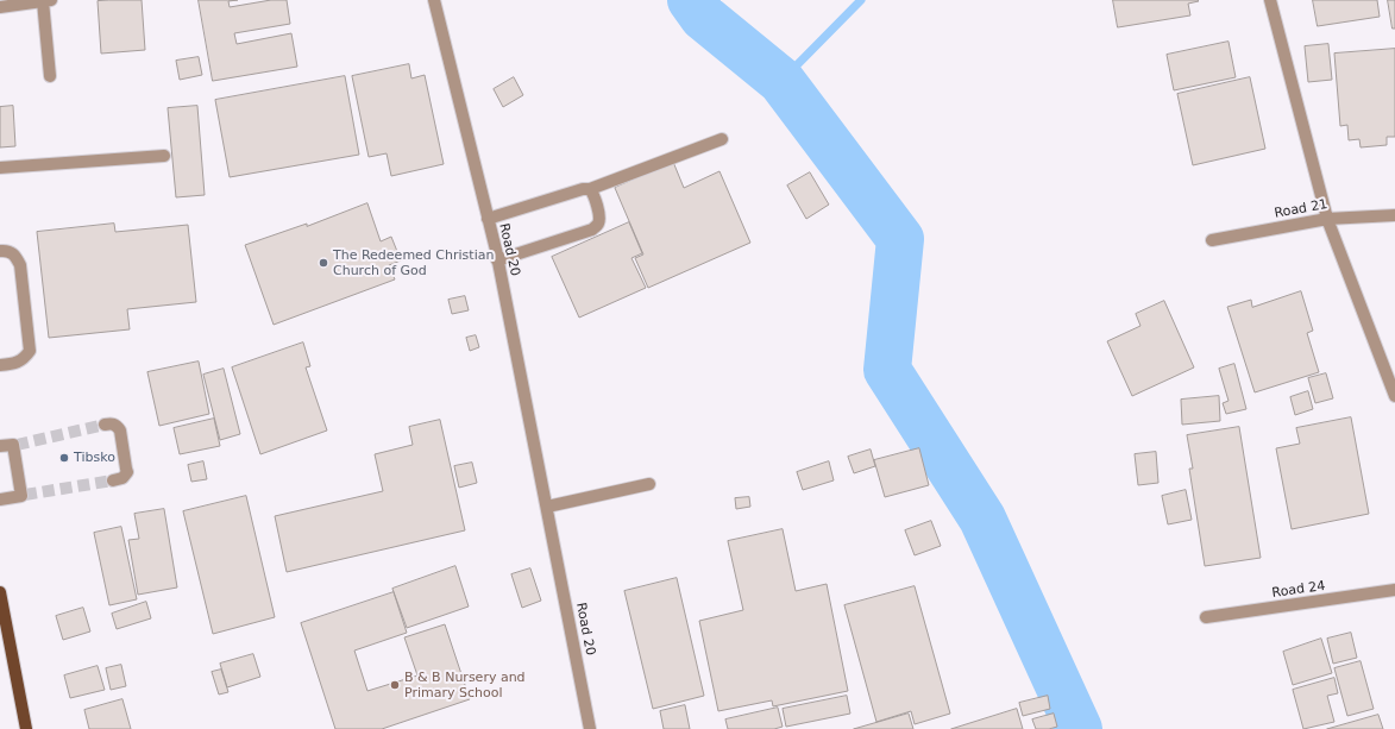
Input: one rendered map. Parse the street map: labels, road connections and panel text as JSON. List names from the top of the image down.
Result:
{
  "streets": {
    "street": ["Road 21", "Road 20", "Road 24"]
  },
  "places": ["The Redeemed Christian Church of God", "Tibsko", "B & B Nursery and Primary School"]
}
